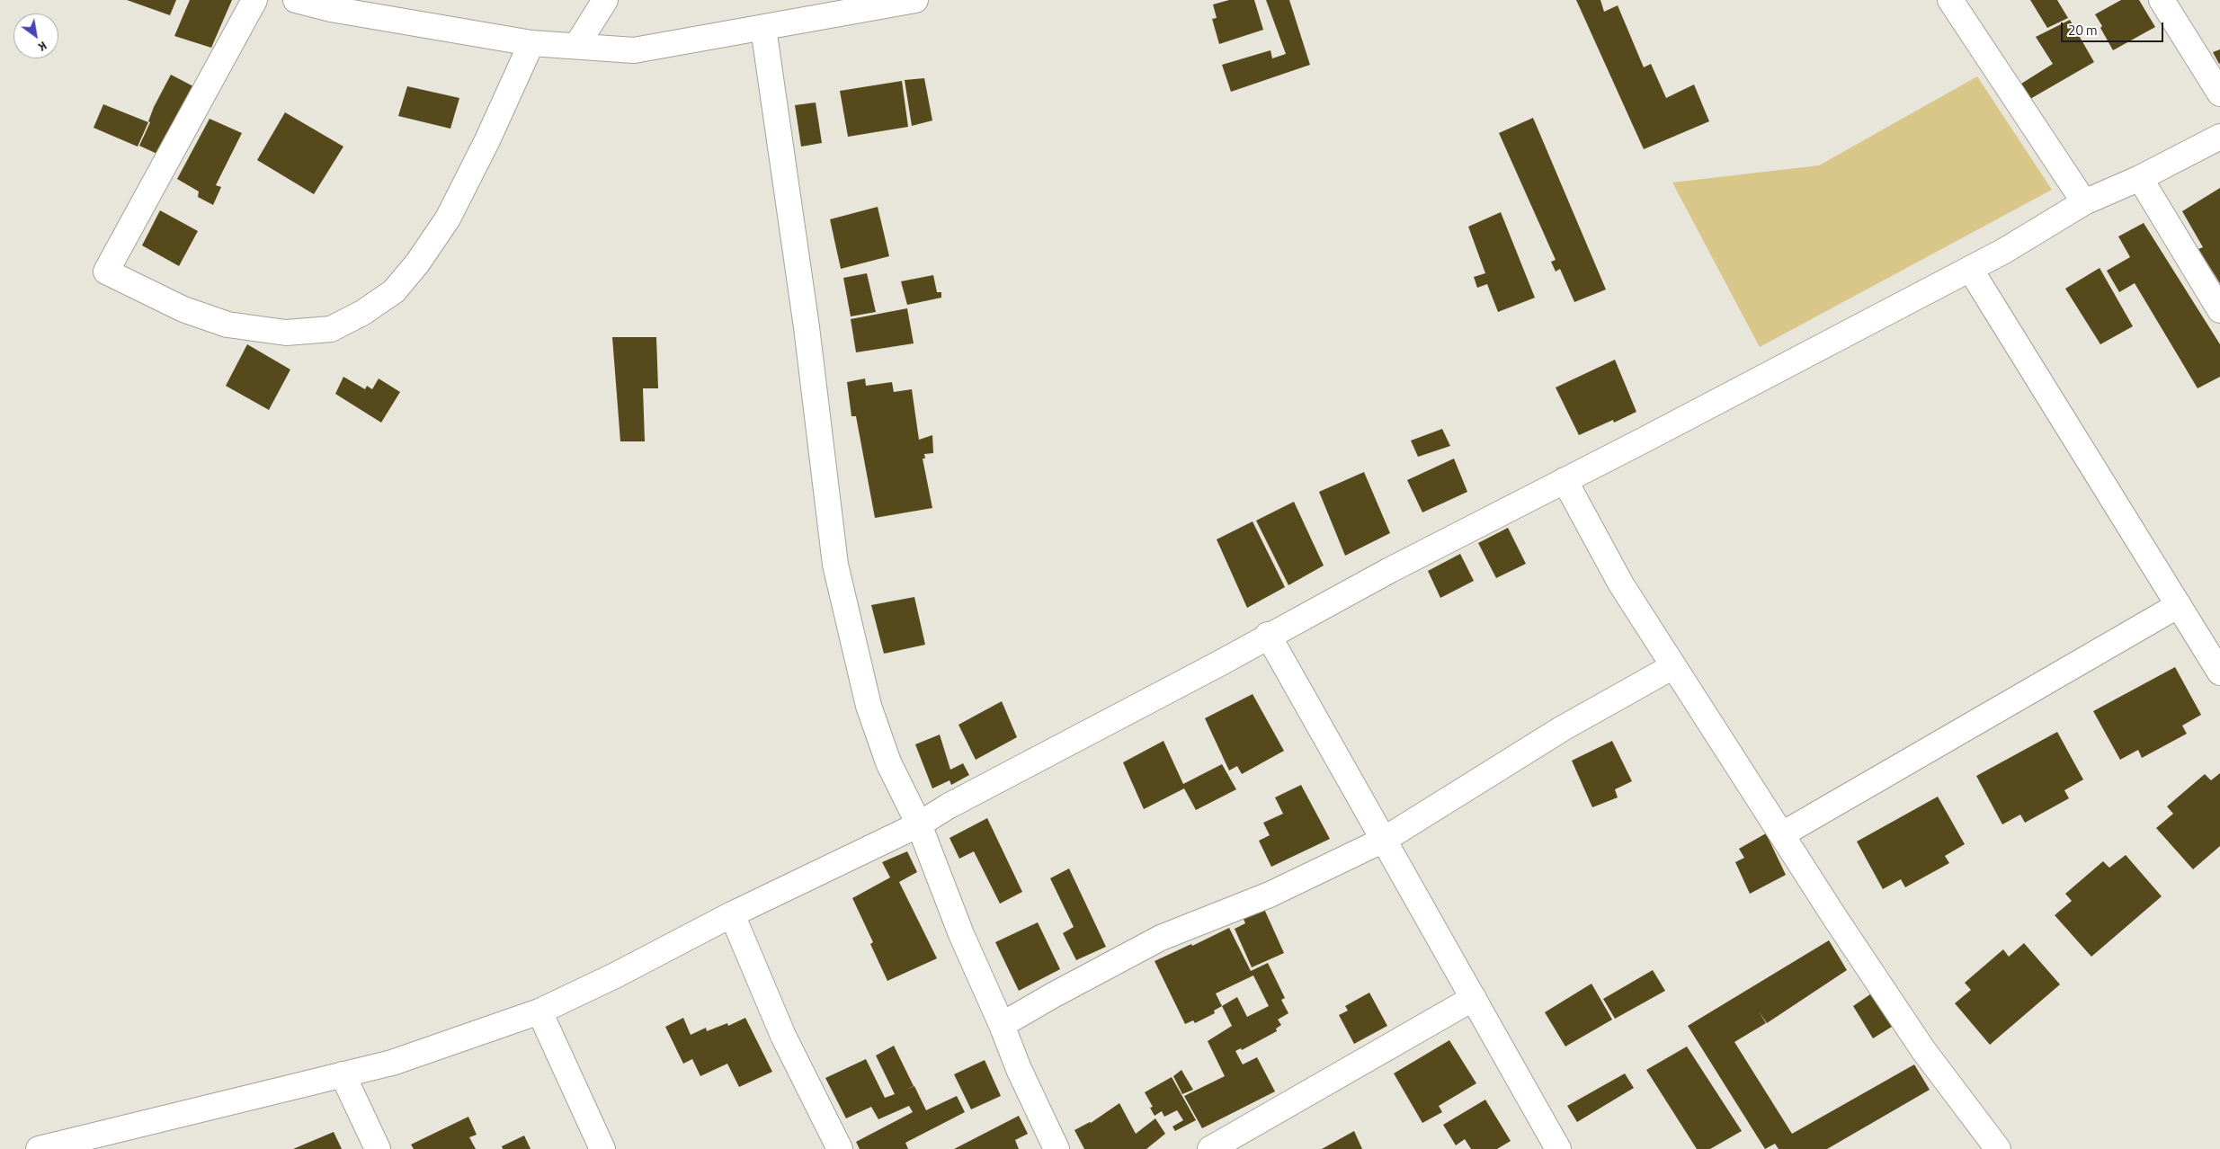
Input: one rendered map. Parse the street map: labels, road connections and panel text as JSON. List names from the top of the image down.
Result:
{
  "scale_bar": "20 m",
  "north": "bottom right"
}
